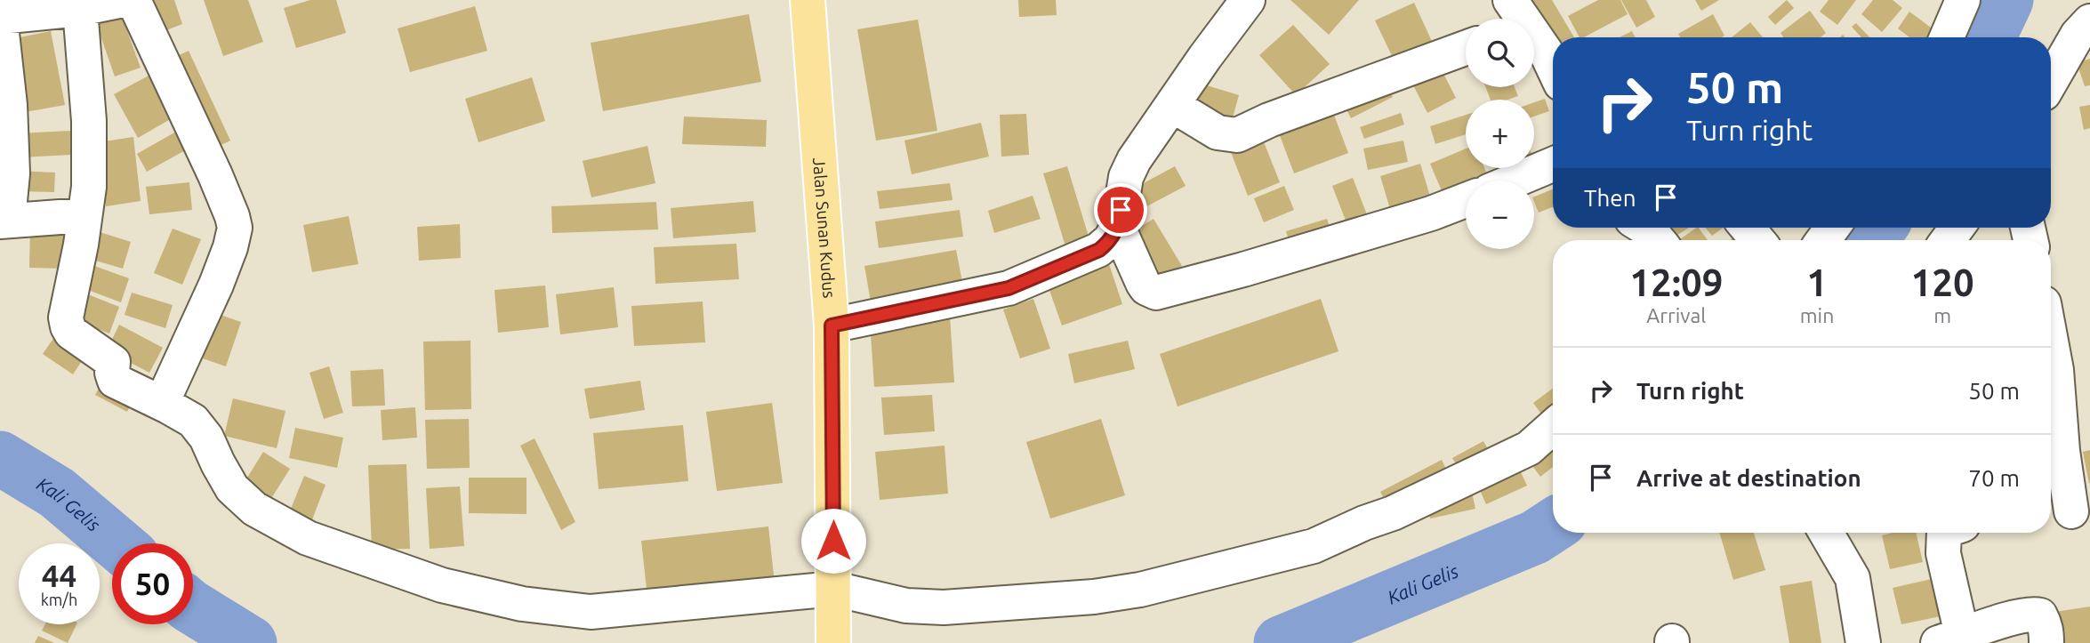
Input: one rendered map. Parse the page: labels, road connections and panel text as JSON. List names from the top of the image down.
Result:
{
  "streets": {
    "main road": ["Jalan Sunan Kudus"]
  },
  "water": ["Kali Gelis"],
  "page": {
    "map_buttons": ["+", "−"],
    "turn": ["50 m", "Turn right"],
    "then": "Then",
    "eta": [
      "12:09",
      "Arrival",
      "1",
      "min",
      "120",
      "m"
    ],
    "list": [
      {
        "name": "Turn right",
        "value": "50 m"
      },
      {
        "name": "Arrive at destination",
        "value": "70 m"
      }
    ],
    "speed": "44 km/h",
    "limit": "50"
  }
}
